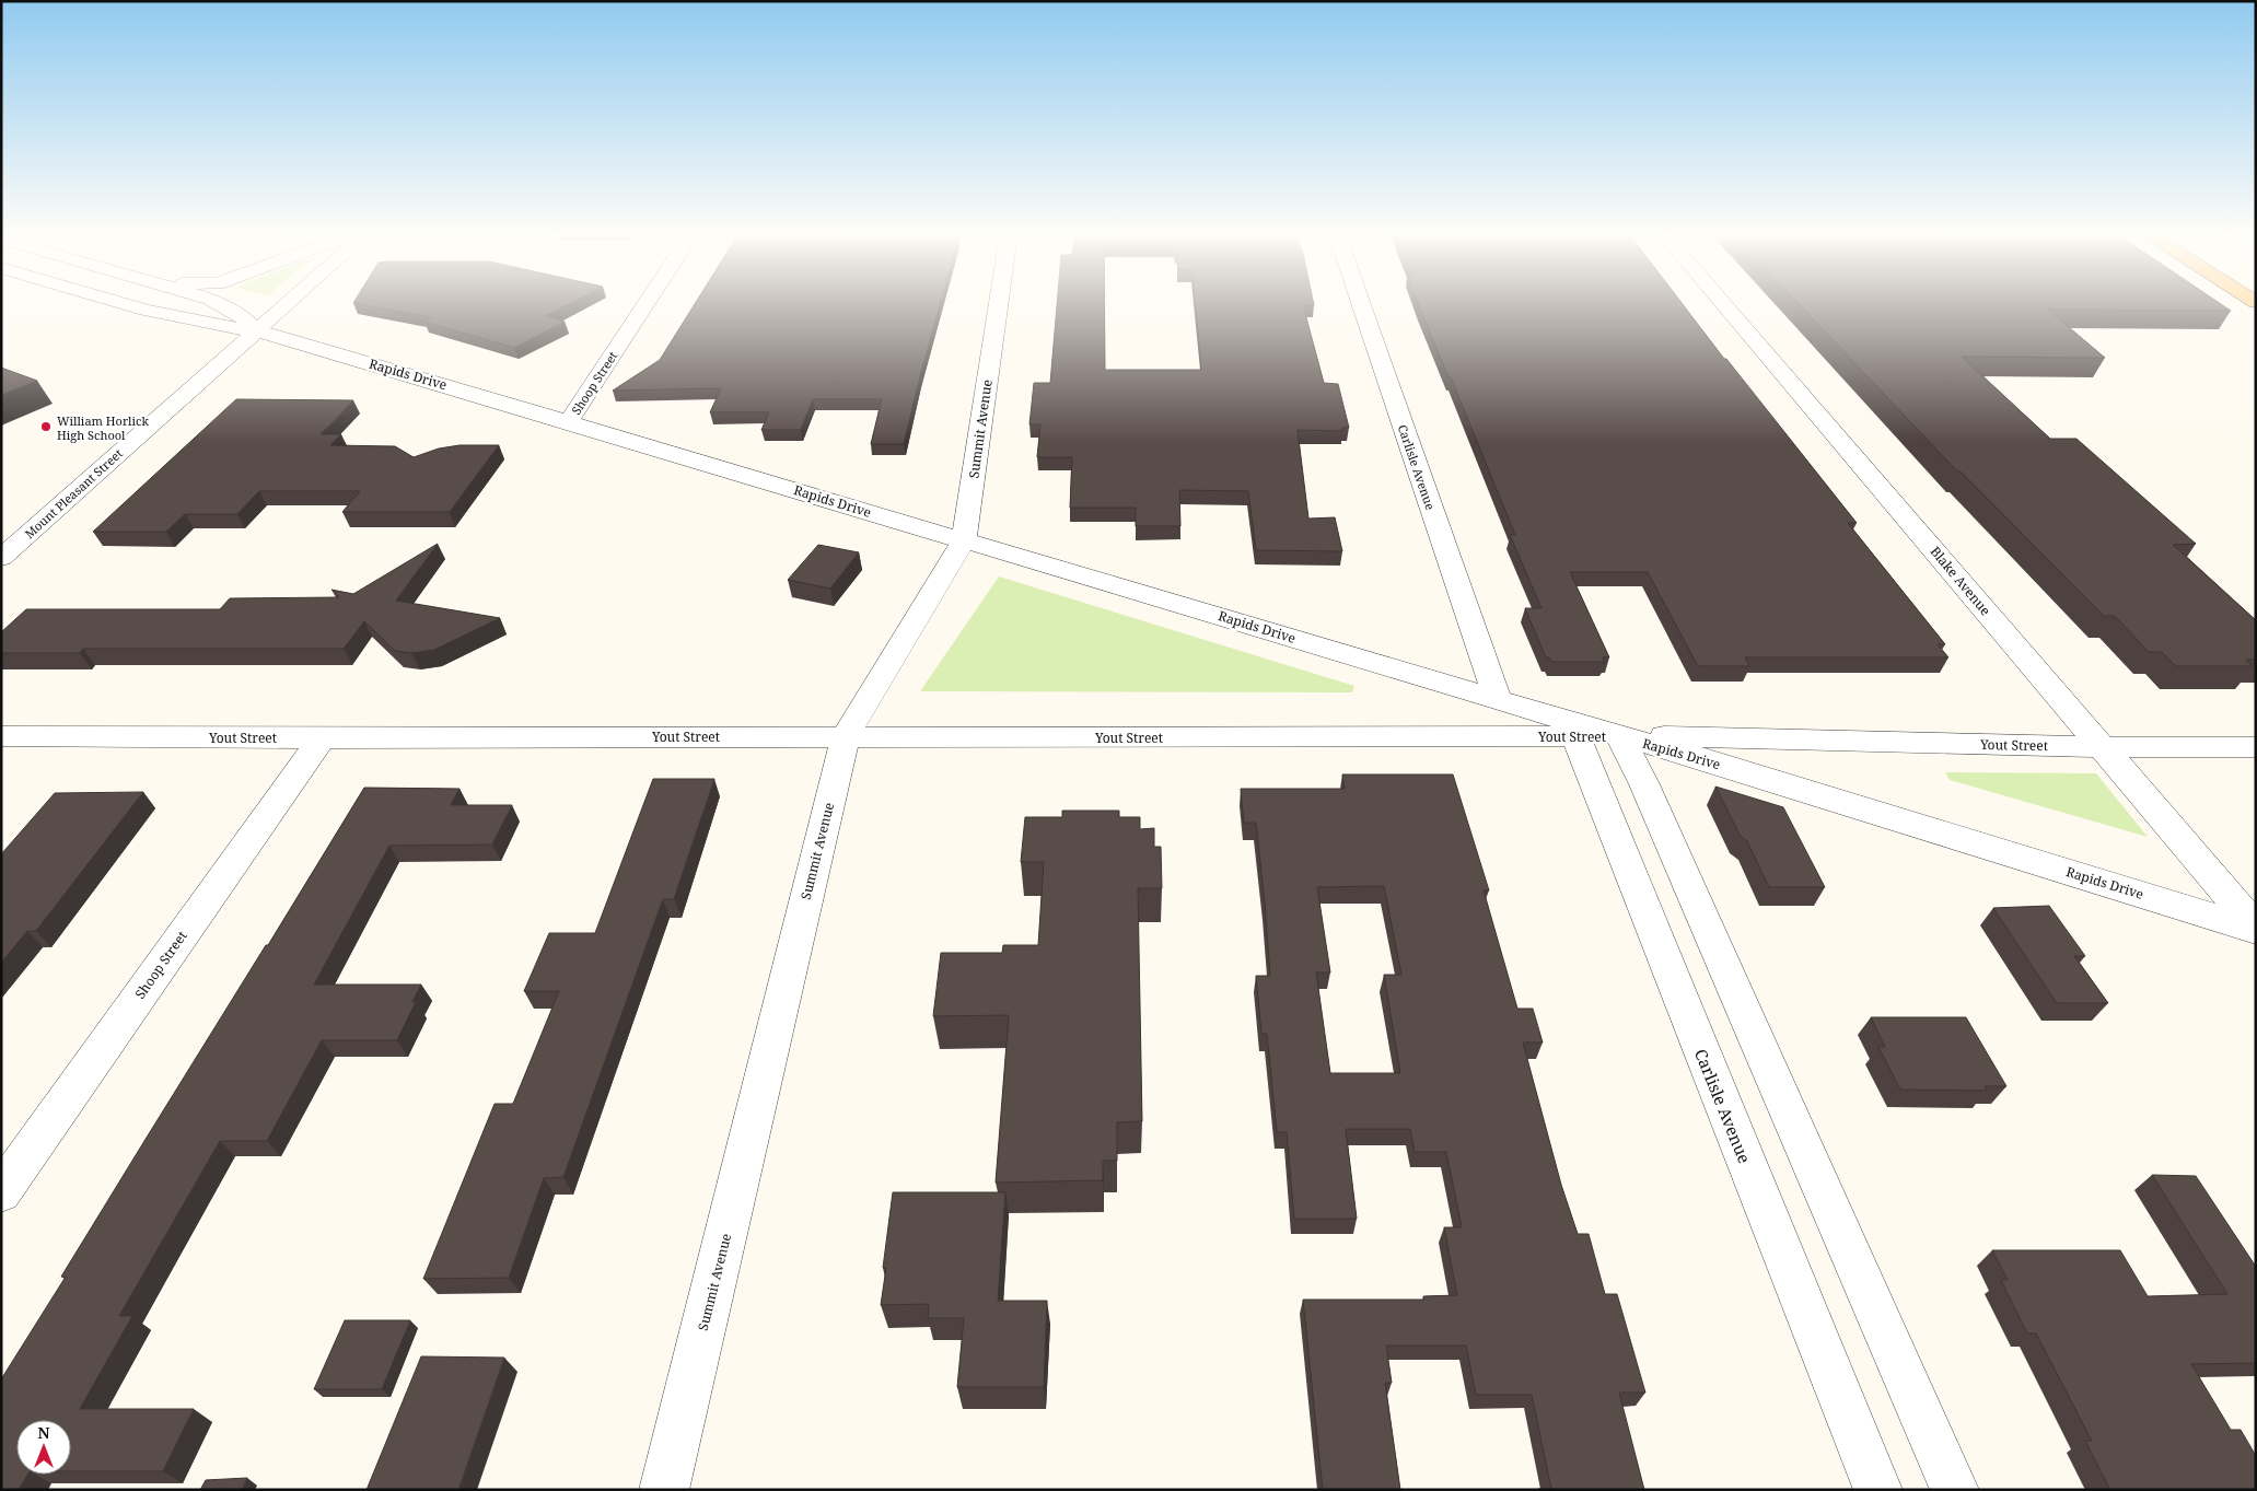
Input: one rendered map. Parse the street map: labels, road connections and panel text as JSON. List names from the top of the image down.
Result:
{
  "streets": {
    "street": [
      "Rapids Drive",
      "Shoop Street",
      "Summit Avenue",
      "Carlisle Avenue",
      "Mount Pleasant Street",
      "Blake Avenue",
      "Yout Street"
    ]
  },
  "crossings": [
    ["Rapids Drive", "Shoop Street"],
    ["Rapids Drive", "Summit Avenue"],
    ["Rapids Drive", "Carlisle Avenue"],
    ["Rapids Drive", "Mount Pleasant Street"],
    ["Rapids Drive", "Blake Avenue"],
    ["Rapids Drive", "Yout Street"],
    ["Shoop Street", "Yout Street"],
    ["Summit Avenue", "Yout Street"],
    ["Carlisle Avenue", "Yout Street"],
    ["Blake Avenue", "Yout Street"]
  ],
  "places": ["William Horlick High School"],
  "north": "top"
}
